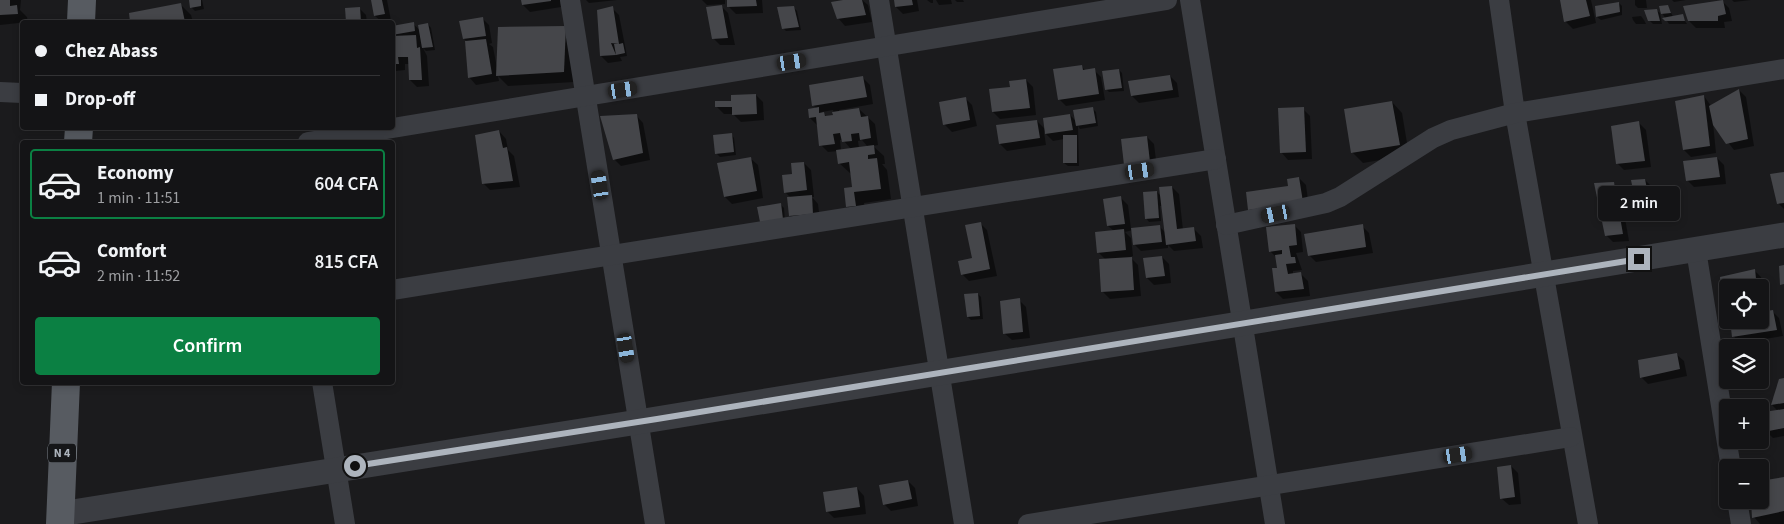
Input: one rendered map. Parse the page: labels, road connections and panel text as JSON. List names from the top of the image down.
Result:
{
  "streets": {
    "main road": ["N 4"]
  },
  "page": {
    "banner": ["Chez Abass", "Drop-off"],
    "list": [
      {
        "name": "Economy",
        "note": "1 min · 11:51",
        "value": "604 CFA"
      },
      {
        "name": "Comfort",
        "note": "2 min · 11:52",
        "value": "815 CFA"
      }
    ],
    "bubble": "2 min",
    "map_buttons": ["+", "−"],
    "buttons": "Confirm"
  }
}
